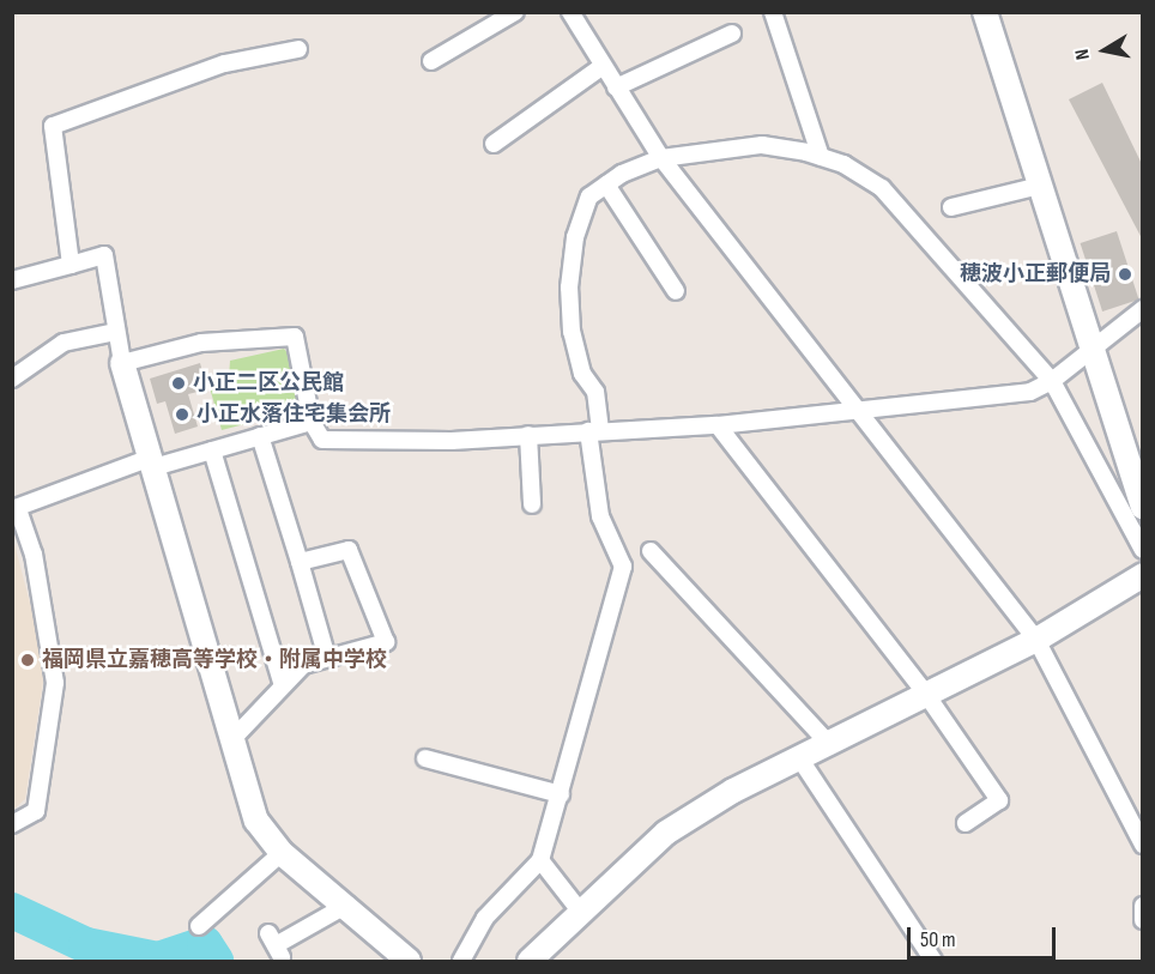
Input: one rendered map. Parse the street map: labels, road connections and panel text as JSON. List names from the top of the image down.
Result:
{
  "places": [
    "穂波小正郵便局",
    "小正二区公民館",
    "小正水落住宅集会所",
    "福岡県立嘉穂高等学校・附属中学校"
  ],
  "scale_bar": "50 m",
  "north": "left"
}
